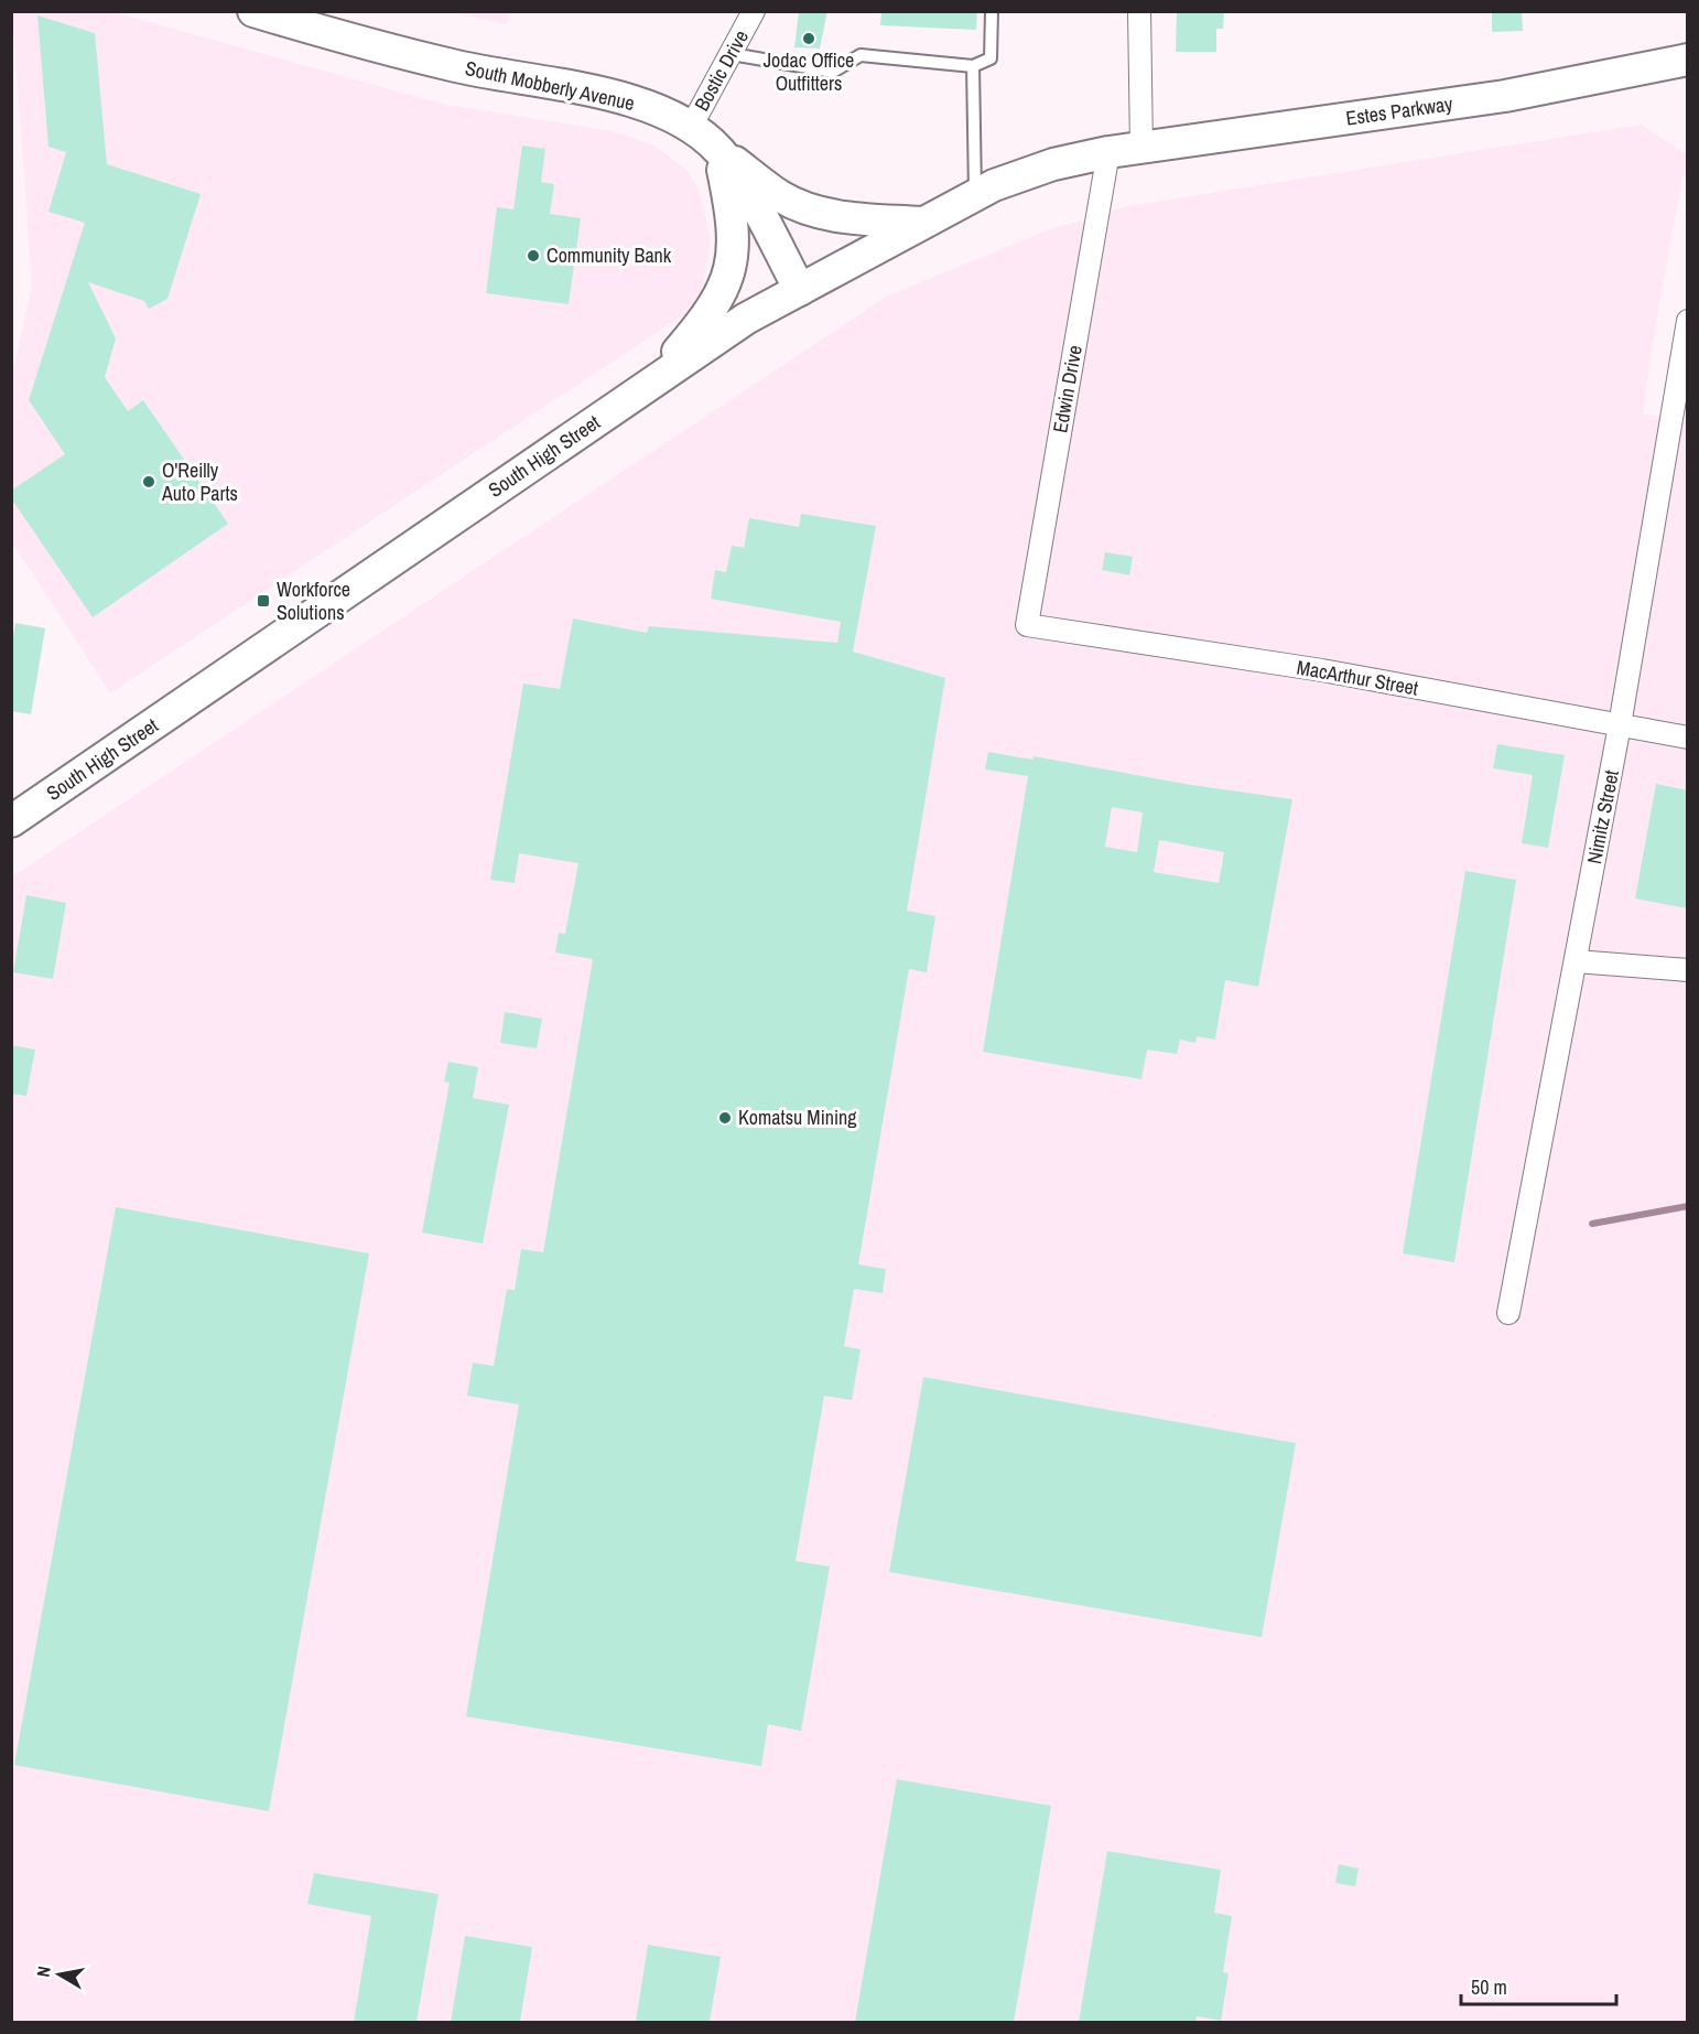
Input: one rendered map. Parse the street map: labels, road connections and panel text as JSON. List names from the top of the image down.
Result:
{
  "streets": {
    "main road": ["South Mobberly Avenue", "Estes Parkway", "South High Street"],
    "street": [
      "Bostic Drive",
      "Edwin Drive",
      "MacArthur Street",
      "Nimitz Street"
    ]
  },
  "crossings": [
    ["Bostic Drive", "South Mobberly Avenue"],
    ["South Mobberly Avenue", "South High Street"],
    ["Estes Parkway", "Edwin Drive"],
    ["Estes Parkway", "South High Street"],
    ["Edwin Drive", "South High Street"],
    ["Edwin Drive", "MacArthur Street"],
    ["MacArthur Street", "Nimitz Street"]
  ],
  "places": {
    "other": [
      "Jodac Office Outfitters",
      "Community Bank",
      "O'Reilly Auto Parts",
      "Komatsu Mining"
    ],
    "transit": ["Workforce Solutions"]
  },
  "scale_bar": "50 m",
  "north": "left"
}
